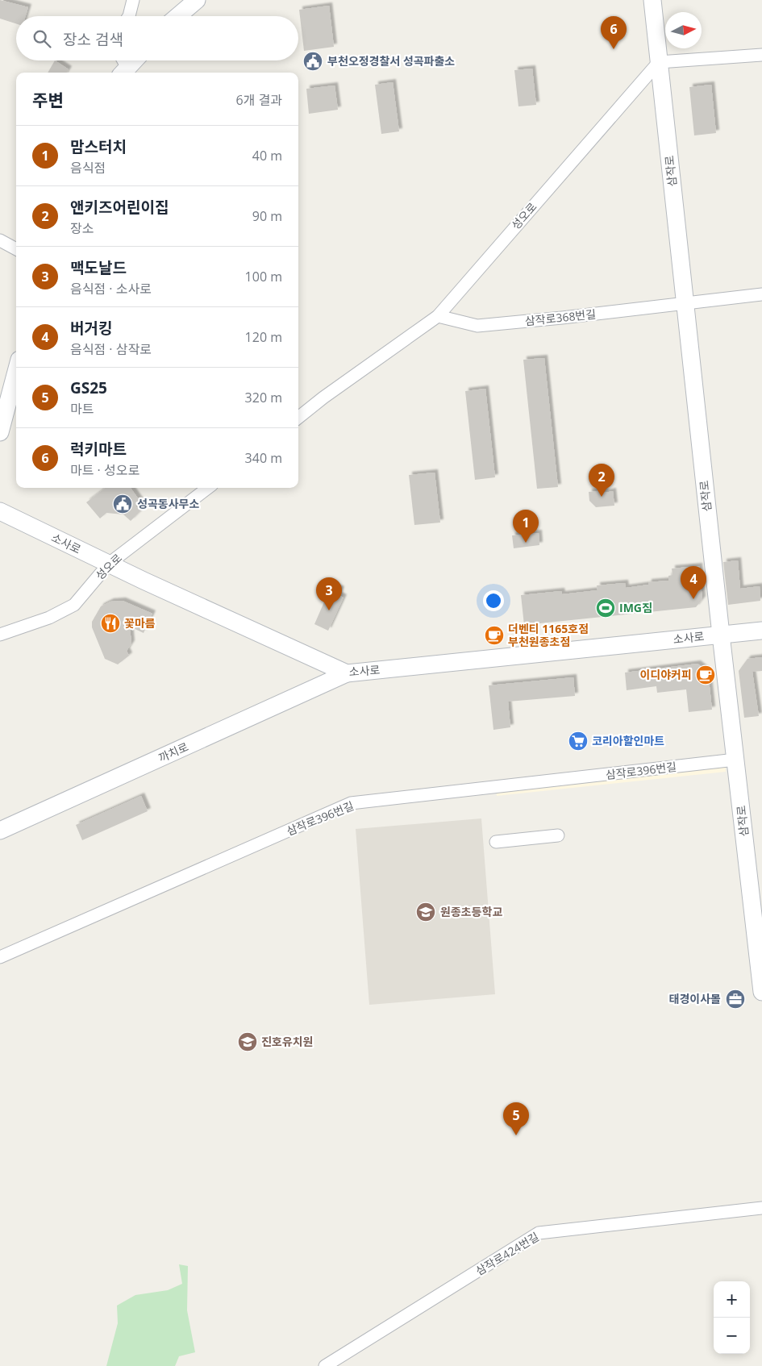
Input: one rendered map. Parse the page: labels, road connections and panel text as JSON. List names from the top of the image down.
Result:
{
  "streets": {
    "street": [
      "삼작로",
      "성오로",
      "삼작로368번길",
      "소사로",
      "까치로",
      "삼작로396번길",
      "삼작로424번길"
    ]
  },
  "crossings": [
    ["삼작로", "성오로"],
    ["삼작로", "삼작로368번길"],
    ["삼작로", "소사로"],
    ["삼작로", "삼작로396번길"],
    ["성오로", "삼작로368번길"],
    ["성오로", "소사로"],
    ["소사로", "까치로"]
  ],
  "places": {
    "public building": ["부천오정경찰서 성곡파출소", "성곡동사무소"],
    "sports": ["IMG짐"],
    "restaurant": ["꽃마름"],
    "cafe": ["더벤티 1165호점 부천원종초점", "이디야커피"],
    "supermarket": ["코리아할인마트"],
    "school or university": ["원종초등학교", "진호유치원"],
    "office": ["태경이사몰"]
  },
  "north": "right",
  "page": {
    "pins": [
      "6",
      "2",
      "1",
      "4",
      "3",
      "5"
    ],
    "search": "장소 검색",
    "heading": ["주변", "6개 결과"],
    "list": [
      {
        "mark": "1",
        "name": "맘스터치",
        "note": "음식점",
        "value": "40 m"
      },
      {
        "mark": "2",
        "name": "앤키즈어린이집",
        "note": "장소",
        "value": "90 m"
      },
      {
        "mark": "3",
        "name": "맥도날드",
        "note": "음식점 · 소사로",
        "value": "100 m"
      },
      {
        "mark": "4",
        "name": "버거킹",
        "note": "음식점 · 삼작로",
        "value": "120 m"
      },
      {
        "mark": "5",
        "name": "GS25",
        "note": "마트",
        "value": "320 m"
      },
      {
        "mark": "6",
        "name": "럭키마트",
        "note": "마트 · 성오로",
        "value": "340 m"
      }
    ],
    "map_buttons": ["+", "−"]
  }
}
